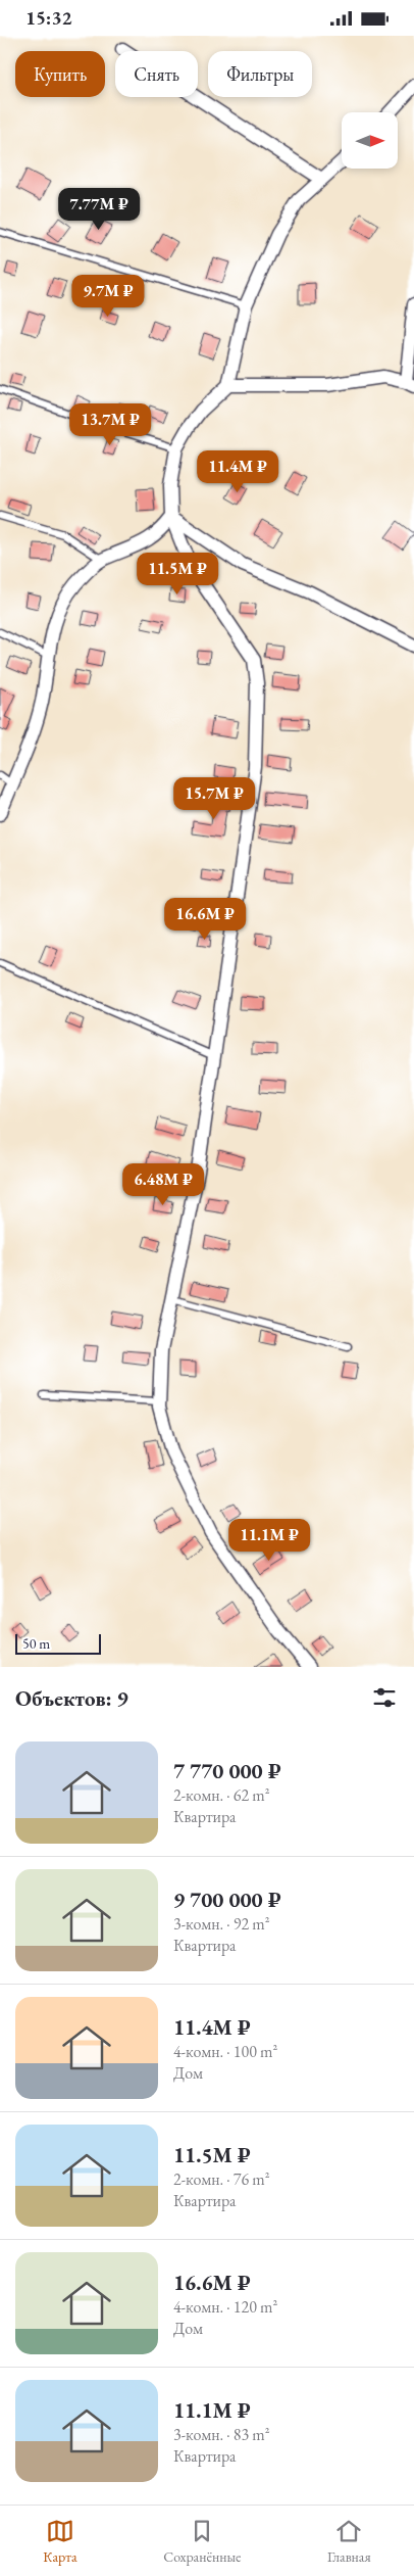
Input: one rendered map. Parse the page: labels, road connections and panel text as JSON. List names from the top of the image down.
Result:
{
  "scale_bar": "50 m",
  "north": "right",
  "page": {
    "status": "15:32",
    "chip": ["Купить", "Снять", "Фильтры"],
    "price": [
      "7.77M ₽",
      "9.7M ₽",
      "13.7M ₽",
      "11.4M ₽",
      "11.5M ₽",
      "15.7M ₽",
      "16.6M ₽",
      "6.48M ₽",
      "11.1M ₽"
    ],
    "scale": "50 m",
    "heading": "Объектов: 9",
    "list": [
      {
        "name": "7 770 000 ₽",
        "note": "2-комн. · 62 m² · Квартира"
      },
      {
        "name": "9 700 000 ₽",
        "note": "3-комн. · 92 m² · Квартира"
      },
      {
        "name": "11.4M ₽",
        "note": "4-комн. · 100 m² · Дом"
      },
      {
        "name": "11.5M ₽",
        "note": "2-комн. · 76 m² · Квартира"
      },
      {
        "name": "16.6M ₽",
        "note": "4-комн. · 120 m² · Дом"
      },
      {
        "name": "11.1M ₽",
        "note": "3-комн. · 83 m² · Квартира"
      }
    ],
    "tabs": ["Карта", "Сохранённые", "Главная"]
  }
}
